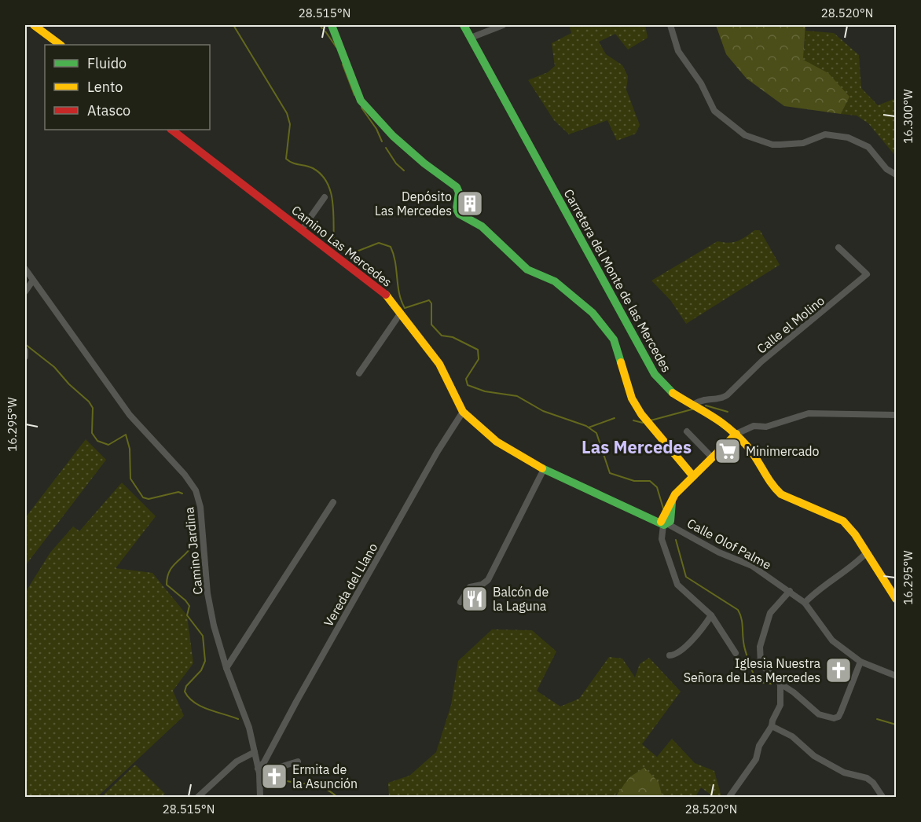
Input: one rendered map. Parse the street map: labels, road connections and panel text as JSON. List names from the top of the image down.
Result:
{
  "streets": {
    "main road": ["Camino Las Mercedes", "Carretera del Monte de las Mercedes"],
    "street": [
      "Calle el Molino",
      "Calle Olof Palme",
      "Camino Jardina",
      "Vereda del Llano"
    ]
  },
  "crossings": [
    ["Camino Las Mercedes", "Calle Olof Palme"],
    ["Camino Las Mercedes", "Vereda del Llano"],
    ["Carretera del Monte de las Mercedes", "Calle el Molino"],
    ["Camino Jardina", "Vereda del Llano"]
  ],
  "districts": ["Las Mercedes"],
  "places": {
    "building": ["Depósito Las Mercedes"],
    "supermarket": ["Minimercado"],
    "restaurant": ["Balcón de la Laguna"],
    "church": ["Iglesia Nuestra Señora de Las Mercedes", "Ermita de la Asunción"]
  },
  "legend": ["Fluido", "Lento", "Atasco"],
  "coordinates": [
    "28.515°N",
    "28.520°N",
    "16.300°W",
    "16.295°W"
  ]
}
